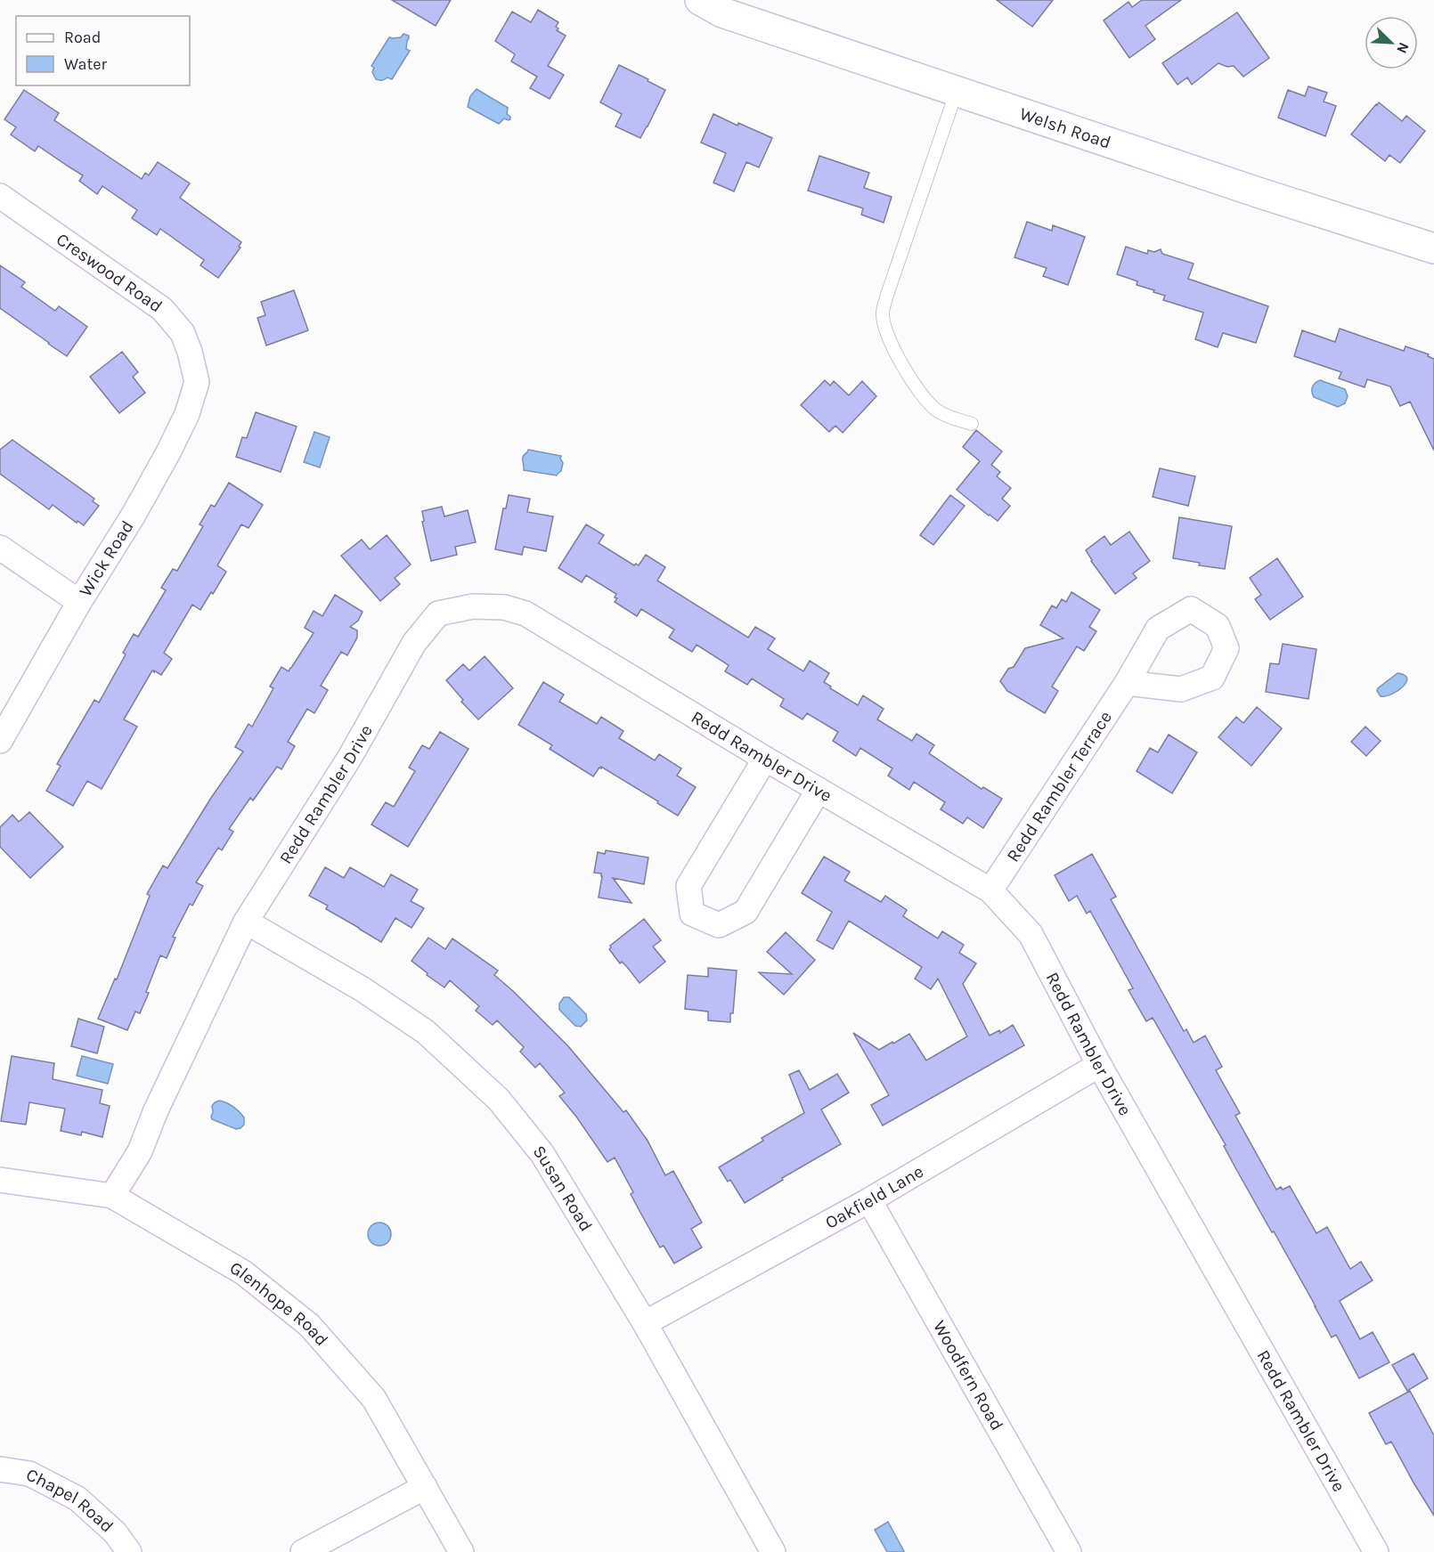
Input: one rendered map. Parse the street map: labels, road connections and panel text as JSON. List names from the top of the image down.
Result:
{
  "streets": {
    "main road": ["Welsh Road"],
    "street": [
      "Creswood Road",
      "Wick Road",
      "Redd Rambler Drive",
      "Redd Rambler Terrace",
      "Susan Road",
      "Oakfield Lane",
      "Glenhope Road",
      "Woodfern Road",
      "Chapel Road"
    ]
  },
  "crossings": [
    ["Creswood Road", "Wick Road"],
    ["Redd Rambler Drive", "Redd Rambler Terrace"],
    ["Redd Rambler Drive", "Susan Road"],
    ["Redd Rambler Drive", "Oakfield Lane"],
    ["Redd Rambler Drive", "Glenhope Road"],
    ["Susan Road", "Oakfield Lane"],
    ["Oakfield Lane", "Woodfern Road"]
  ],
  "legend": ["Road", "Water"],
  "north": "bottom right"
}
